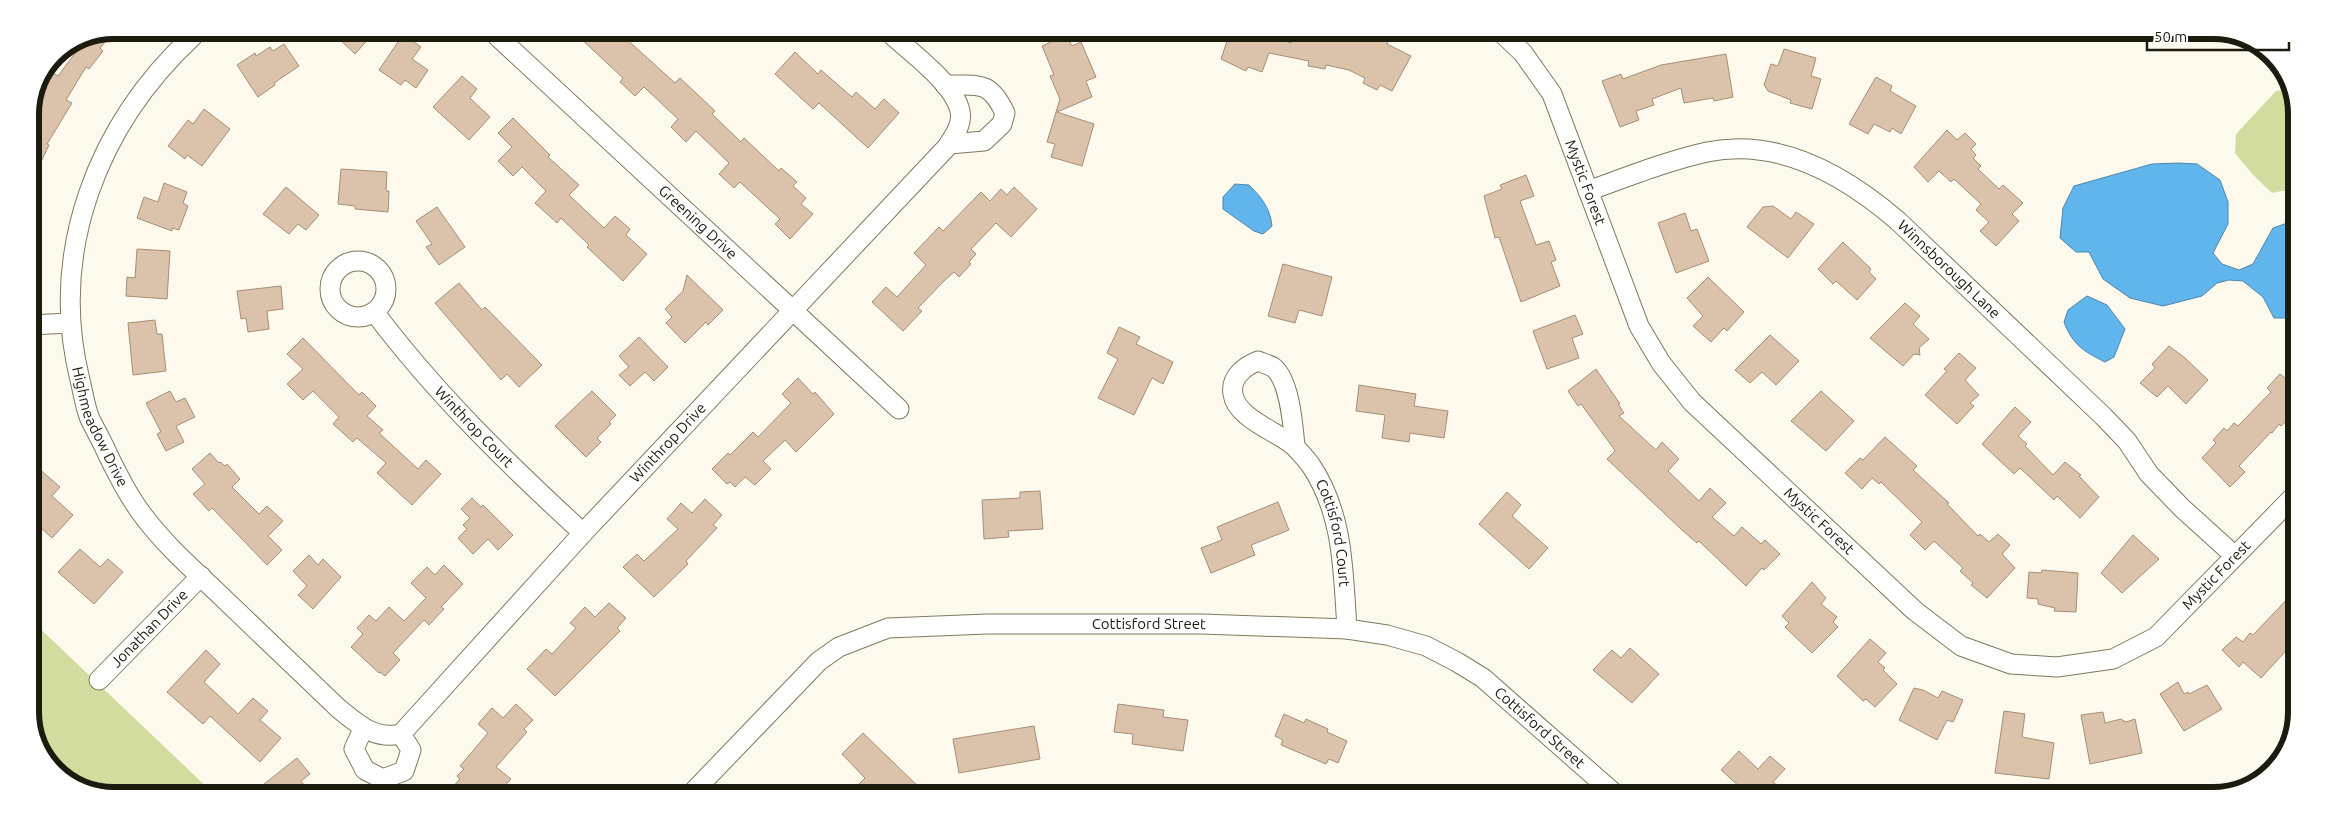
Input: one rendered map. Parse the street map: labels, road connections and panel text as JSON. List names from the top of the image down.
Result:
{
  "streets": {
    "street": [
      "Mystic Forest",
      "Greening Drive",
      "Winnsborough Lane",
      "Highmeadow Drive",
      "Winthrop Court",
      "Winthrop Drive",
      "Cottisford Court",
      "Cottisford Street",
      "Jonathan Drive"
    ]
  },
  "crossings": [
    ["Mystic Forest", "Winnsborough Lane"],
    ["Greening Drive", "Winthrop Drive"],
    ["Highmeadow Drive", "Winthrop Drive"],
    ["Highmeadow Drive", "Jonathan Drive"],
    ["Winthrop Court", "Winthrop Drive"],
    ["Cottisford Court", "Cottisford Street"]
  ],
  "scale_bar": "50 m"
}
